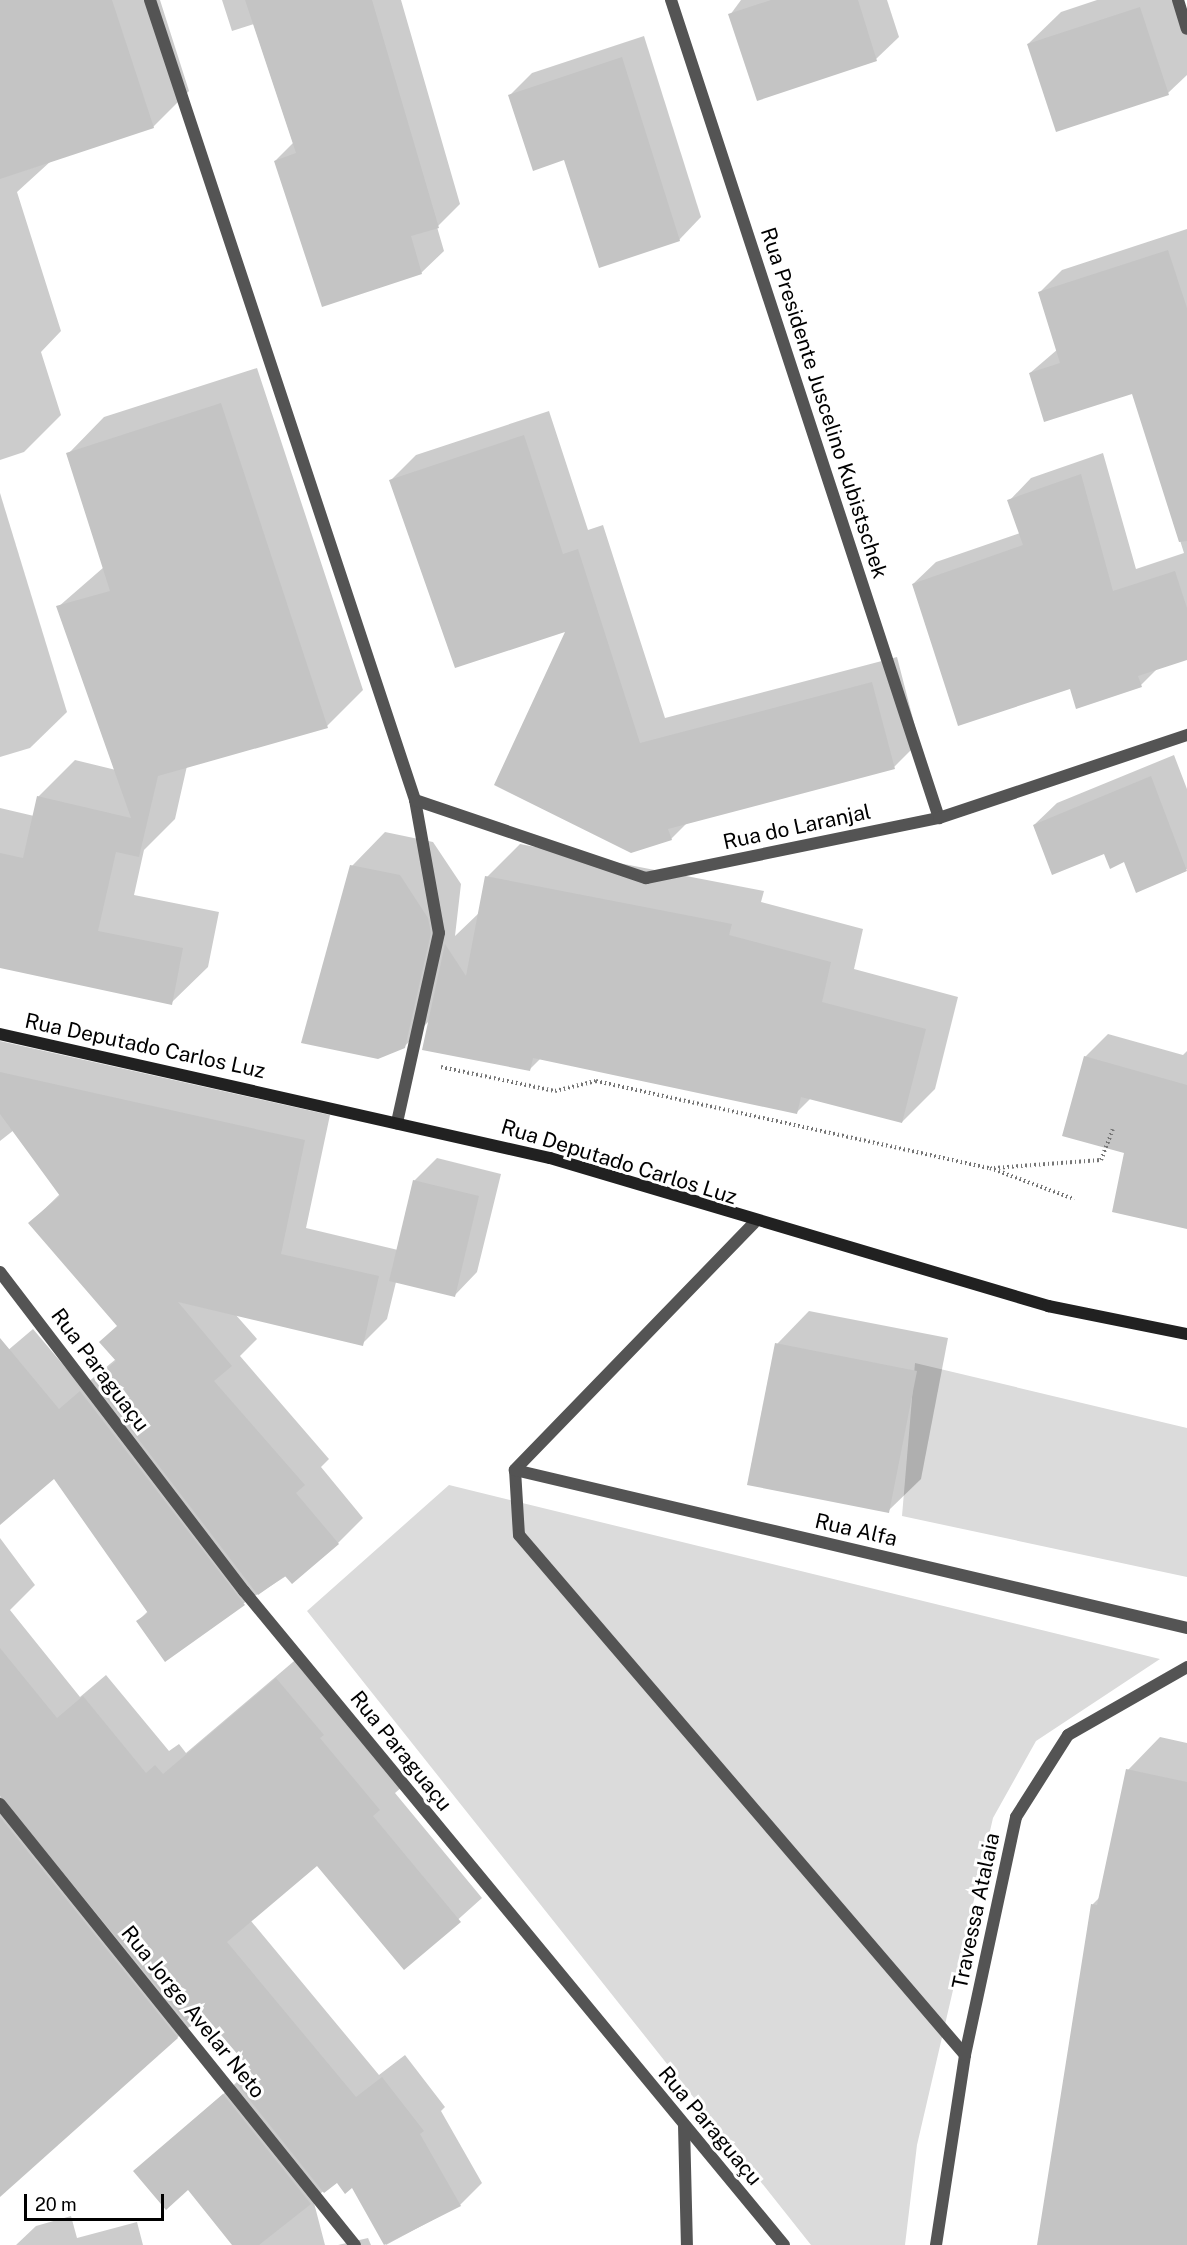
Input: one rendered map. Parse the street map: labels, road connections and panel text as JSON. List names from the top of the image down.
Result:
{
  "streets": {
    "main road": ["Rua Deputado Carlos Luz"],
    "street": [
      "Rua Presidente Juscelino Kubistschek",
      "Rua do Laranjal",
      "Rua Paraguaçu",
      "Rua Alfa",
      "Travessa Atalaia",
      "Rua Jorge Avelar Neto"
    ]
  },
  "crossings": [
    ["Rua Presidente Juscelino Kubistschek", "Rua do Laranjal"]
  ],
  "scale_bar": "20 m"
}
